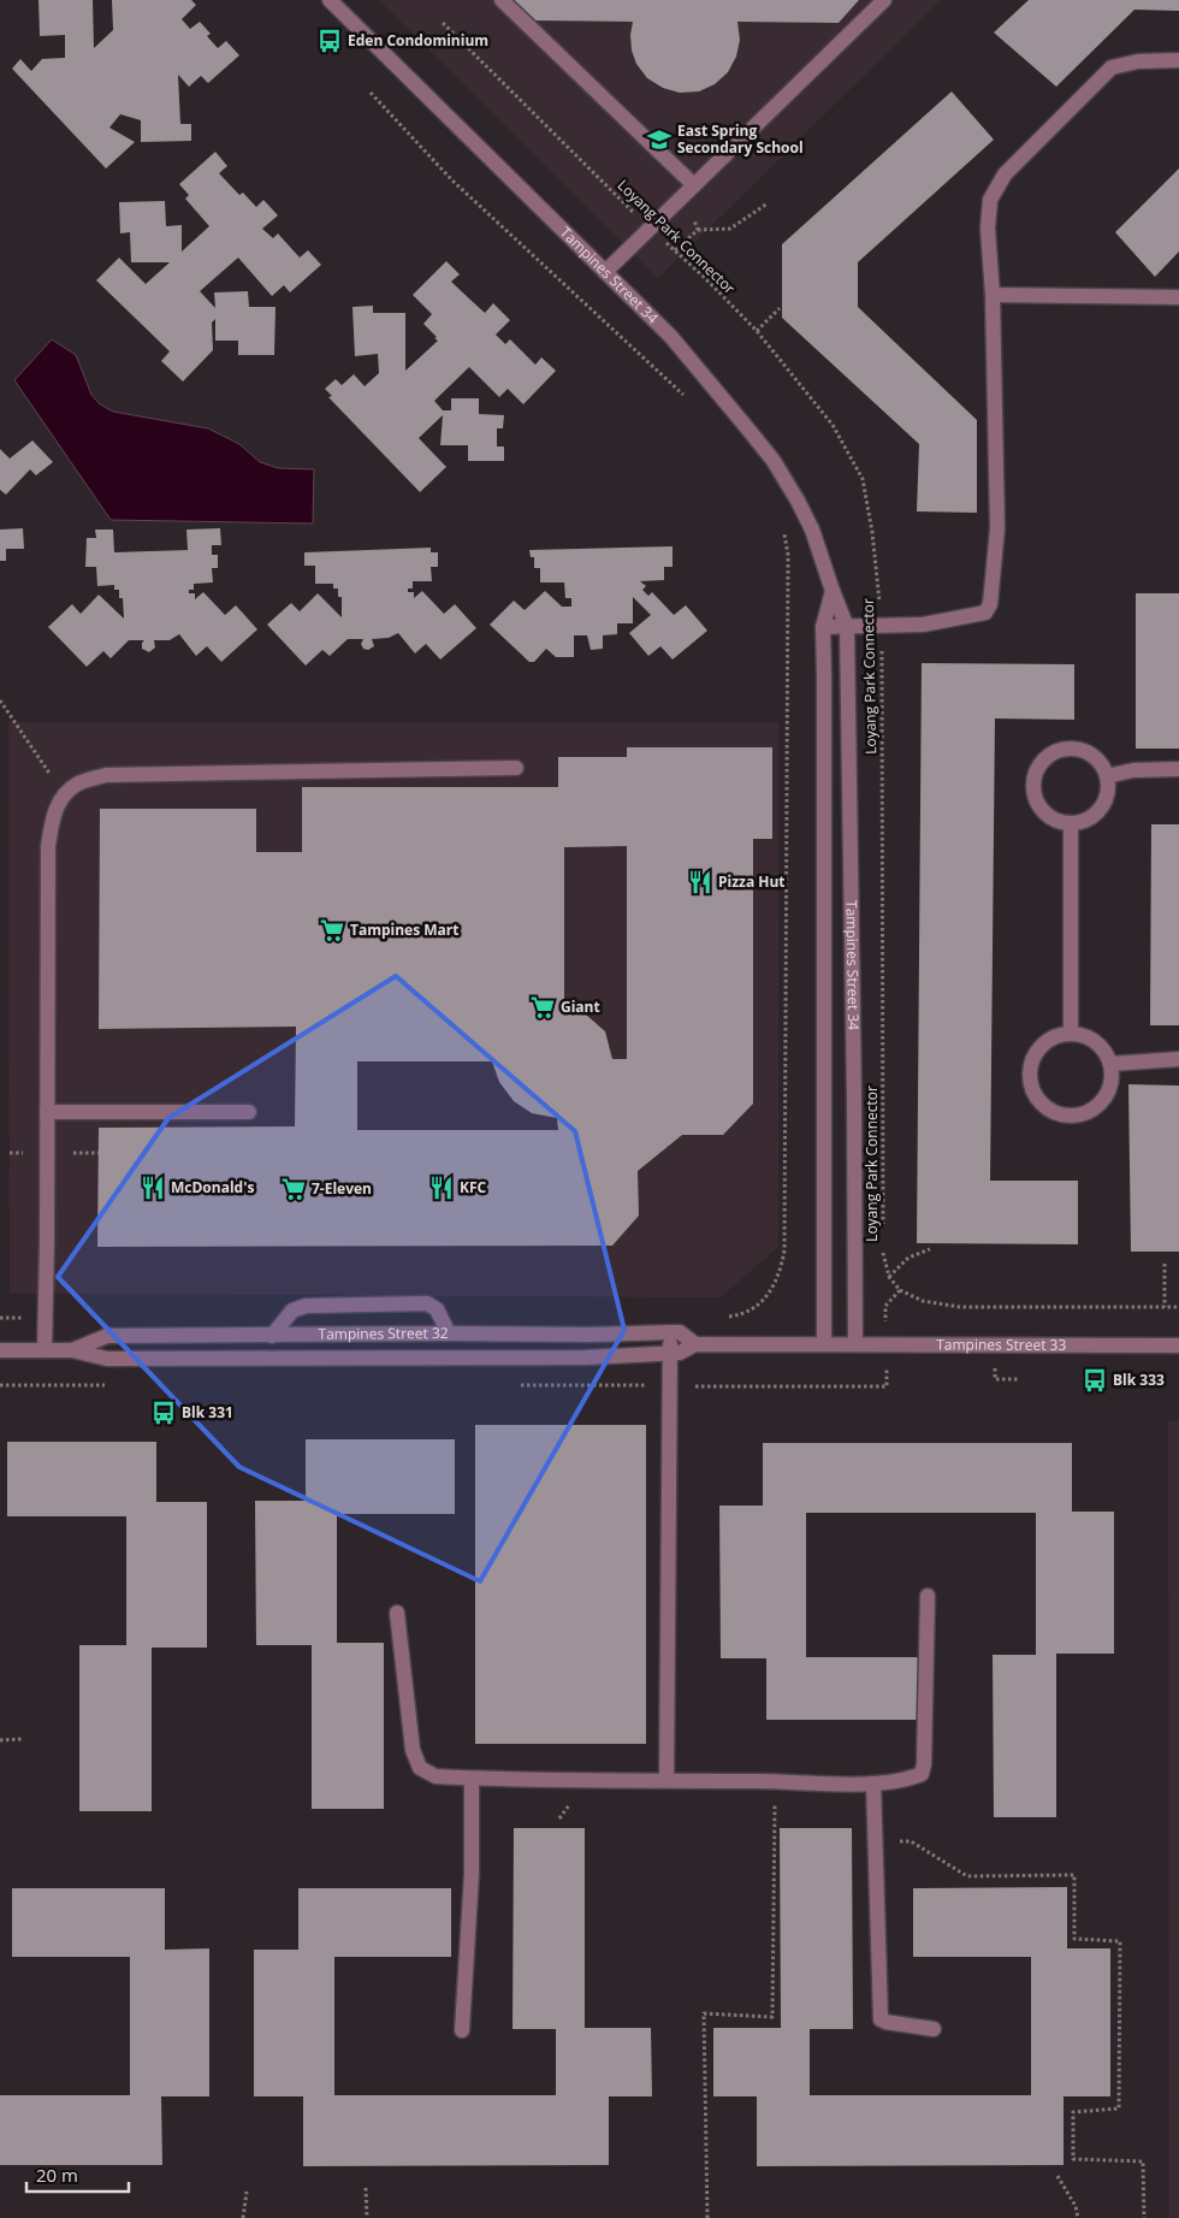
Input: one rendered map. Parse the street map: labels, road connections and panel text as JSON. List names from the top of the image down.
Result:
{
  "streets": {
    "street": ["Tampines Street 34", "Tampines Street 32", "Tampines Street 33"],
    "path": ["Loyang Park Connector"]
  },
  "crossings": [
    ["Tampines Street 34", "Tampines Street 32"],
    ["Tampines Street 34", "Tampines Street 33"],
    ["Tampines Street 32", "Tampines Street 33"]
  ],
  "places": {
    "bus stop": ["Eden Condominium", "Blk 333", "Blk 331"],
    "school or university": ["East Spring Secondary School"],
    "restaurant": ["Pizza Hut", "McDonald's", "KFC"],
    "supermarket": ["Tampines Mart", "Giant", "7-Eleven"]
  },
  "scale_bar": "20 m"
}
